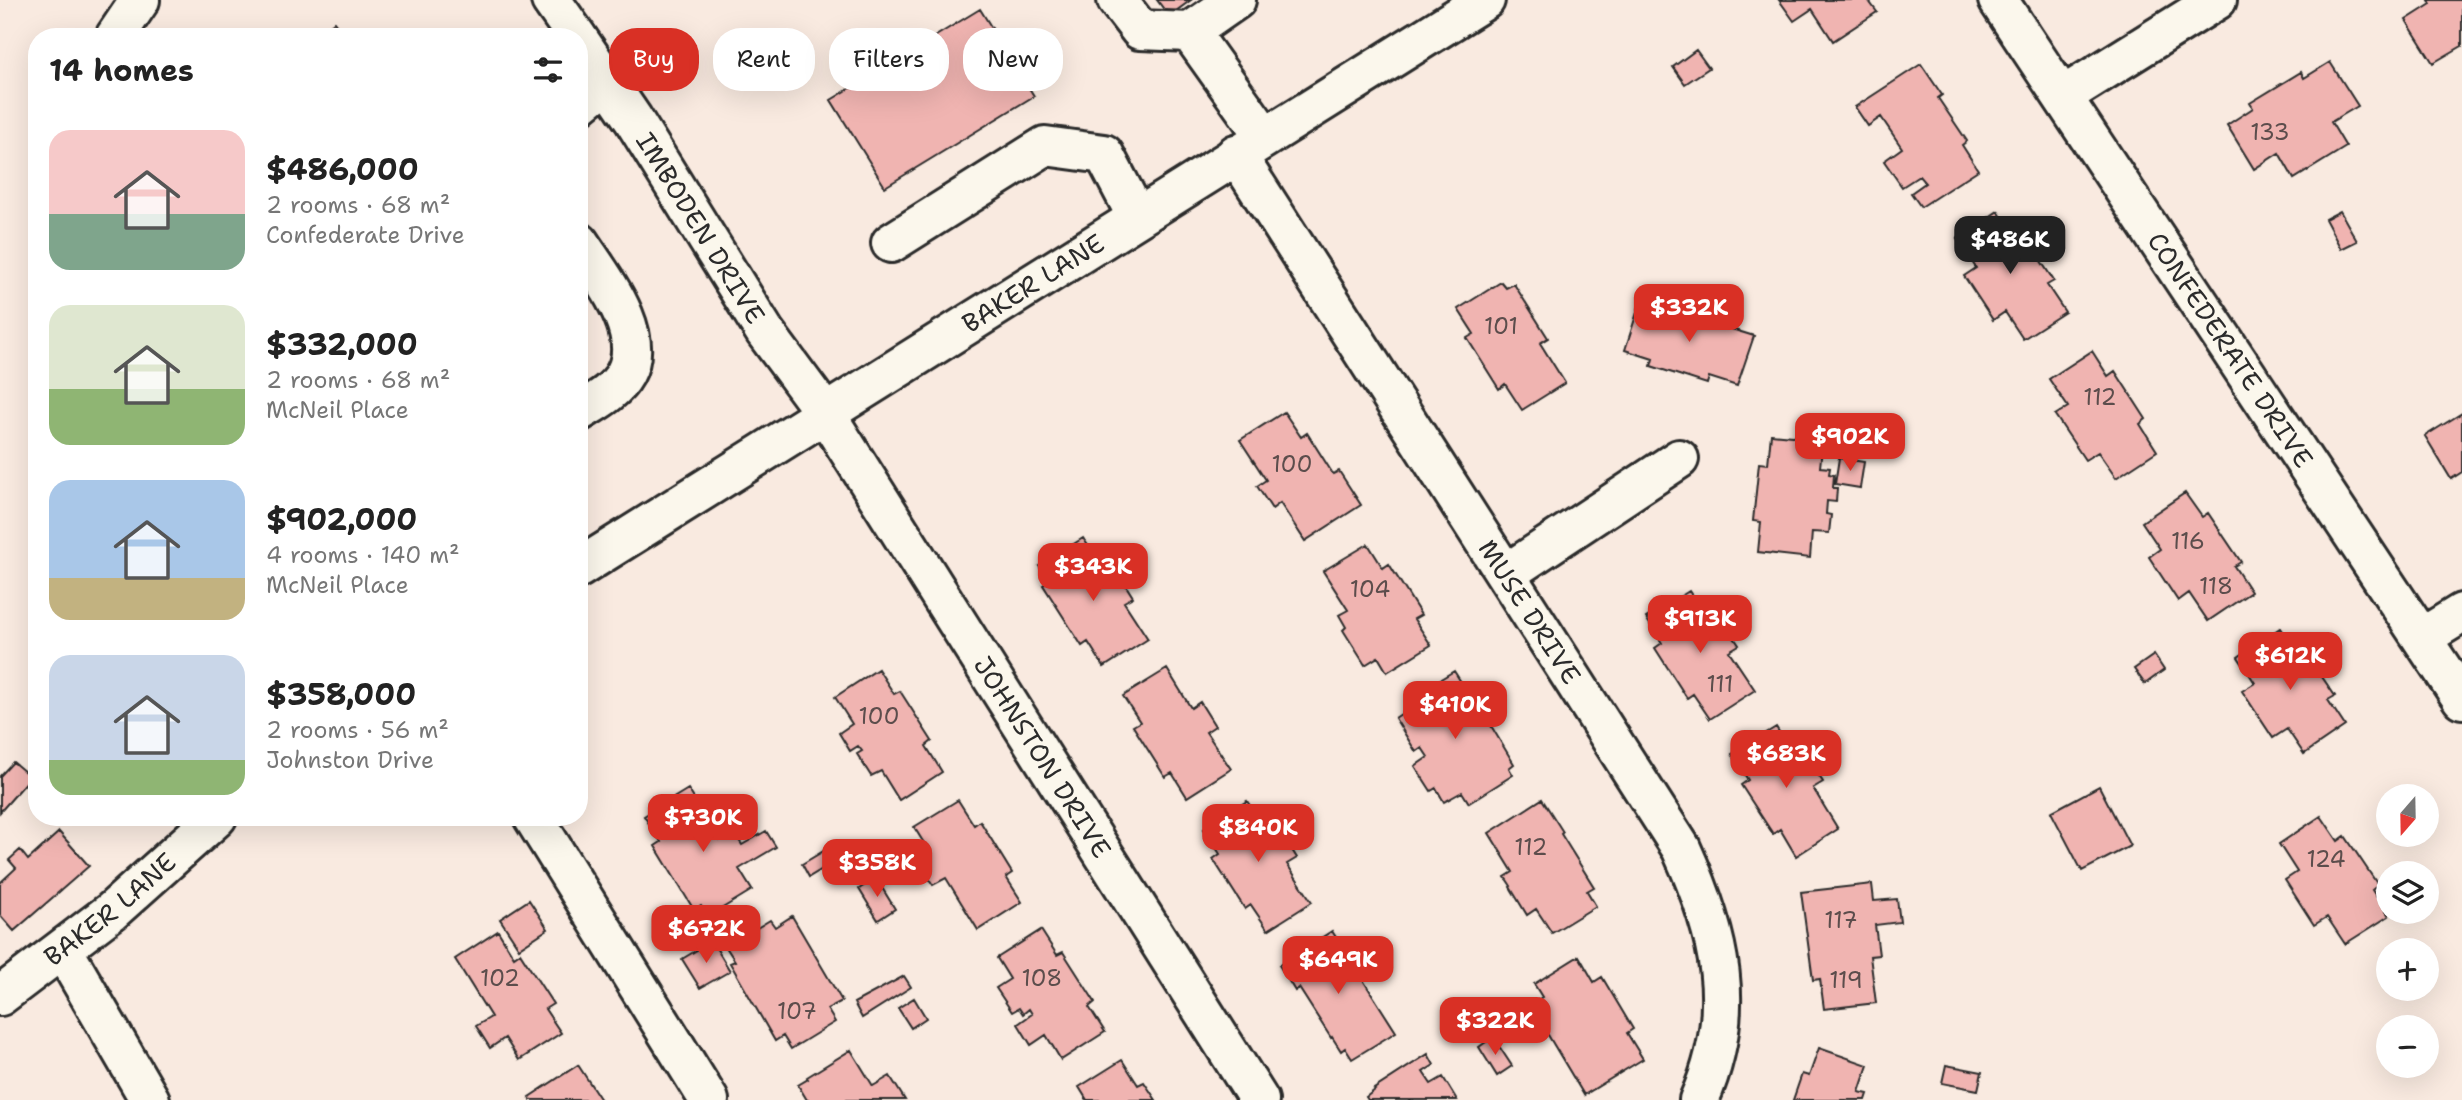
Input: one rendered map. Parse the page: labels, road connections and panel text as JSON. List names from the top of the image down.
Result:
{
  "streets": {
    "street": [
      "IMBODEN DRIVE",
      "BAKER LANE",
      "CONFEDERATE DRIVE",
      "MUSE DRIVE",
      "JOHNSTON DRIVE"
    ]
  },
  "crossings": [
    ["IMBODEN DRIVE", "BAKER LANE"],
    ["IMBODEN DRIVE", "JOHNSTON DRIVE"],
    ["BAKER LANE", "MUSE DRIVE"],
    ["BAKER LANE", "JOHNSTON DRIVE"]
  ],
  "house_numbers": [
    "133",
    "101",
    "112",
    "100",
    "116",
    "118",
    "104",
    "111",
    "100",
    "112",
    "124",
    "117",
    "102",
    "108",
    "119",
    "107"
  ],
  "north": "bottom",
  "page": {
    "chip": [
      "Buy",
      "Rent",
      "Filters",
      "New"
    ],
    "heading": "14 homes",
    "list": [
      {
        "name": "$486,000",
        "note": "2 rooms · 68 m² · Confederate Drive"
      },
      {
        "name": "$332,000",
        "note": "2 rooms · 68 m² · McNeil Place"
      },
      {
        "name": "$902,000",
        "note": "4 rooms · 140 m² · McNeil Place"
      },
      {
        "name": "$358,000",
        "note": "2 rooms · 56 m² · Johnston Drive"
      }
    ],
    "price": [
      "$486K",
      "$332K",
      "$902K",
      "$343K",
      "$913K",
      "$612K",
      "$410K",
      "$683K",
      "$730K",
      "$840K",
      "$358K",
      "$672K",
      "$649K",
      "$322K"
    ],
    "map_buttons": ["+", "−"]
  }
}
